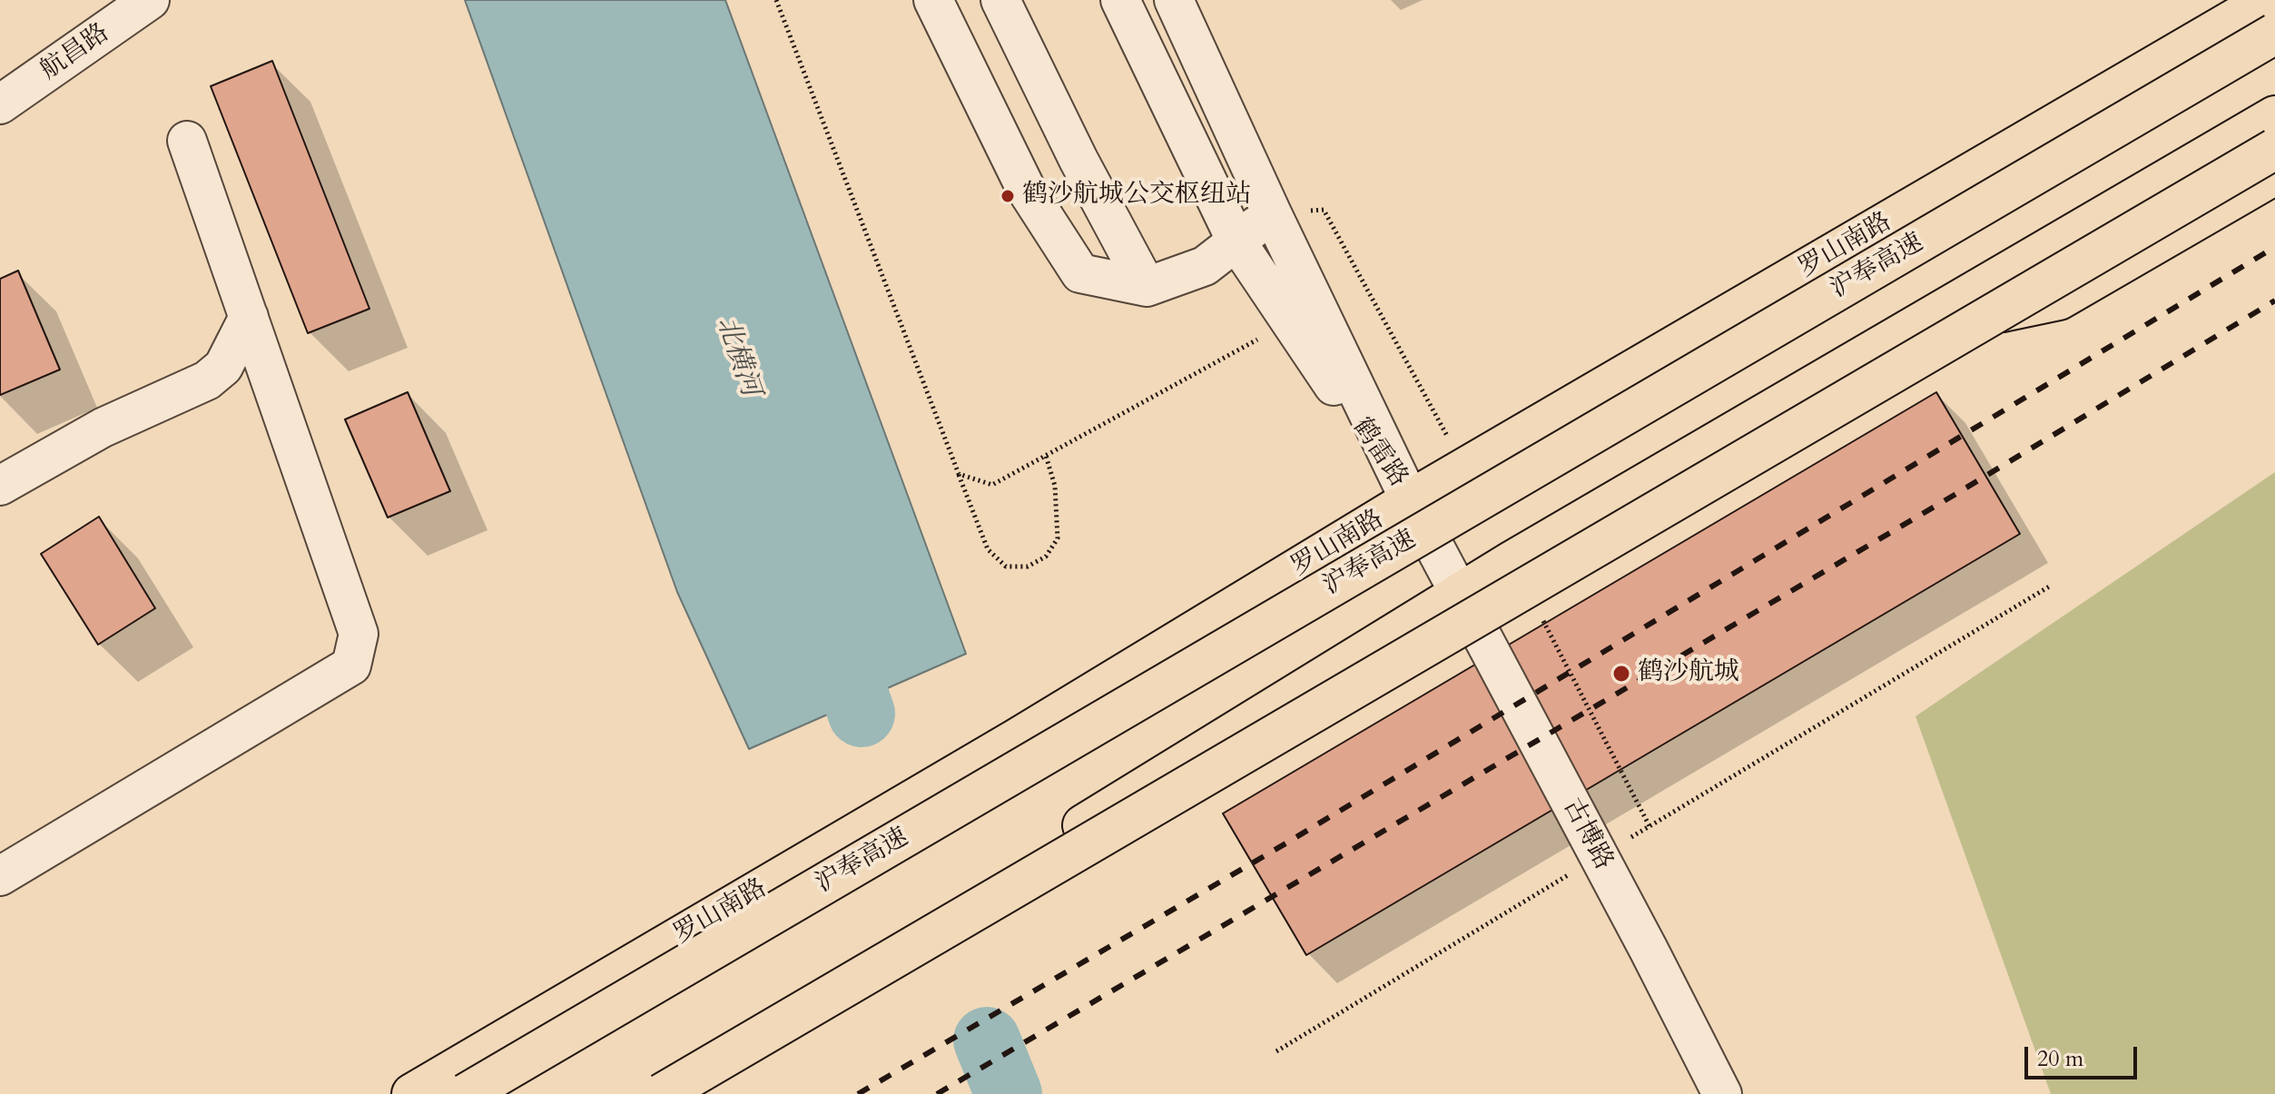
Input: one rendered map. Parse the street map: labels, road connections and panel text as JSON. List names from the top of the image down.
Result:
{
  "streets": {
    "main road": ["罗山南路", "沪奉高速"],
    "street": ["航昌路", "鹤雷路", "古博路"]
  },
  "crossings": [
    ["罗山南路", "鹤雷路"],
    ["罗山南路", "古博路"],
    ["鹤雷路", "古博路"]
  ],
  "water": ["北横河"],
  "places": ["鹤沙航城公交枢纽站", "鹤沙航城"],
  "scale_bar": "20 m"
}
